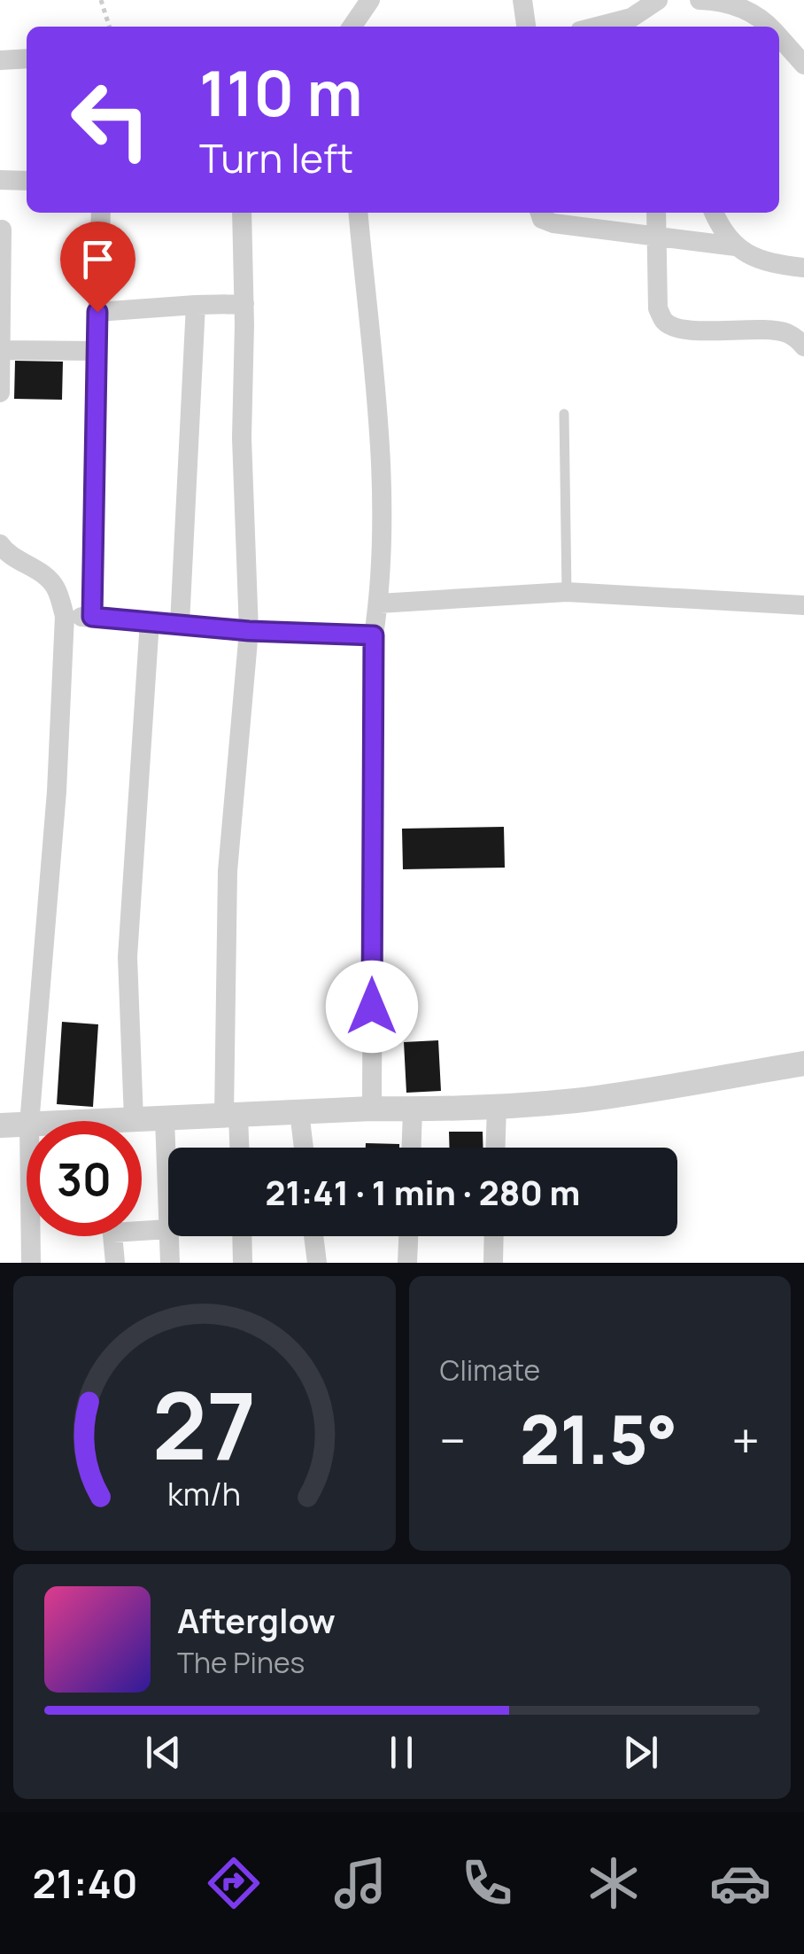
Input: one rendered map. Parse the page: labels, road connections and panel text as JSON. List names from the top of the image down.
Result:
{
  "page": {
    "turn": ["110 m", "Turn left"],
    "limit": "30",
    "trip": "21:41 · 1 min · 280 m",
    "tile": "Climate",
    "heat": ["−", "21.5°", "+"],
    "song": ["Afterglow", "The Pines"],
    "tabs": "21:40",
    "gauge": ["27", "km/h"]
  }
}
